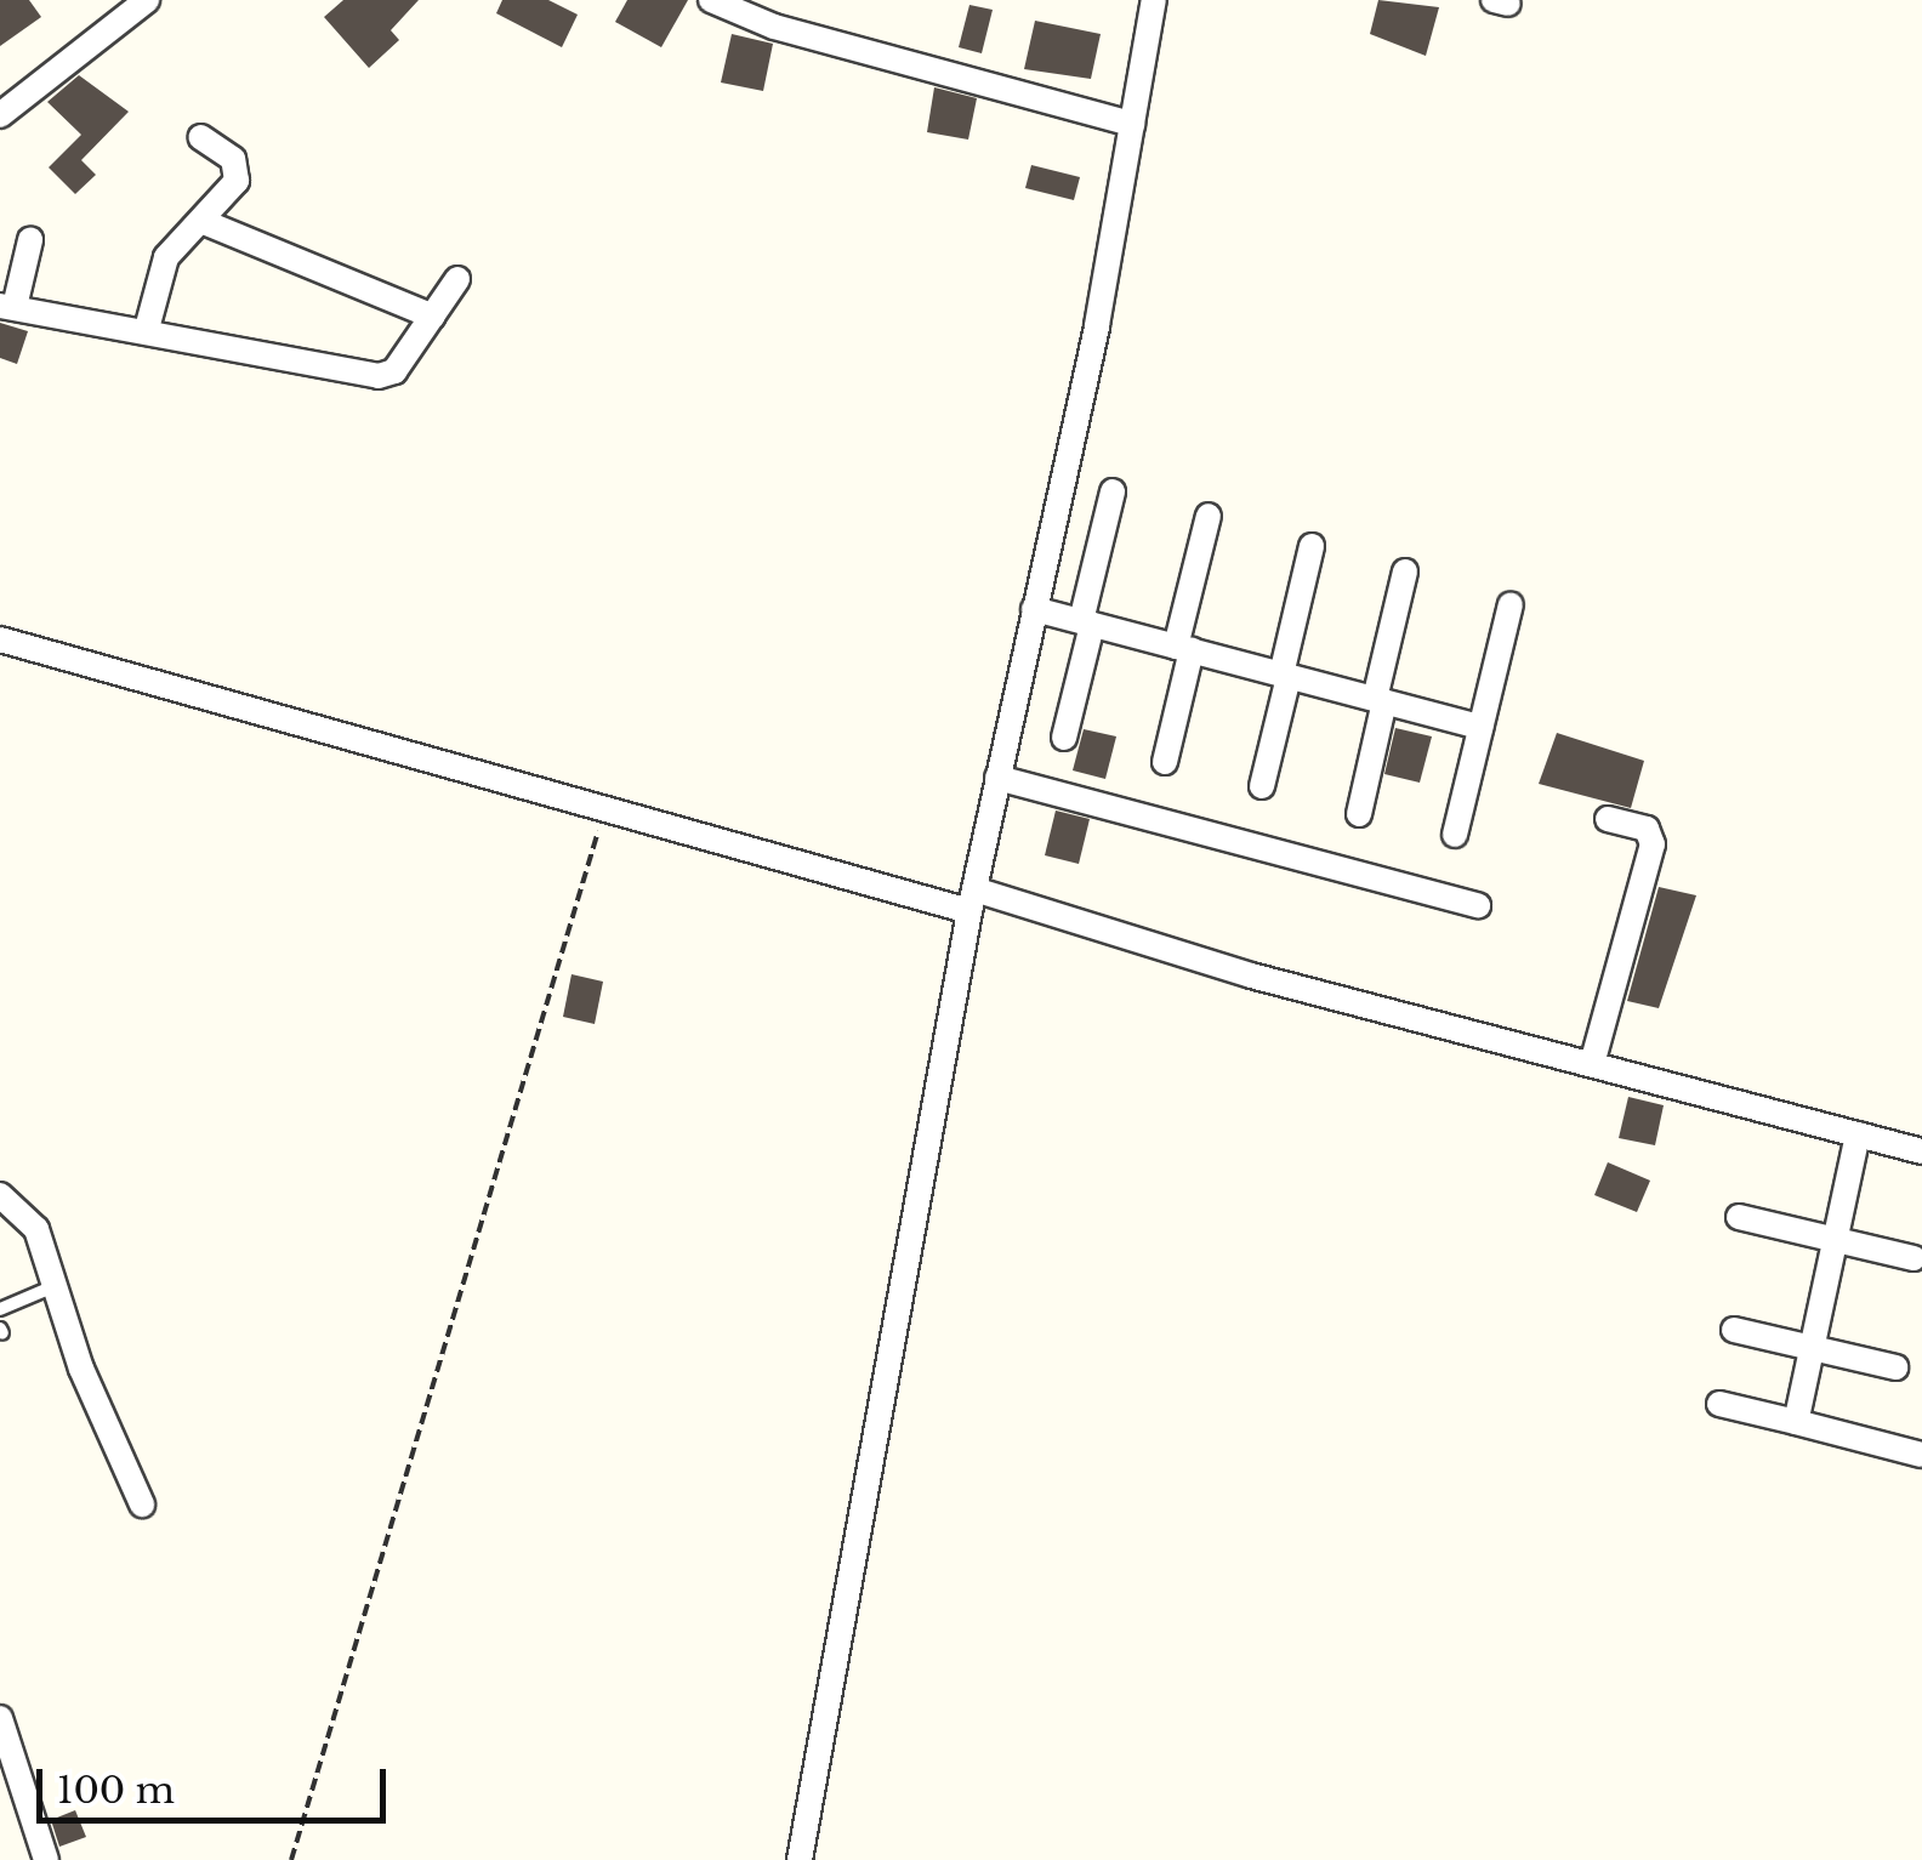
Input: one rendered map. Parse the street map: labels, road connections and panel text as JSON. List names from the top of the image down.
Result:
{
  "scale_bar": "100 m"
}
